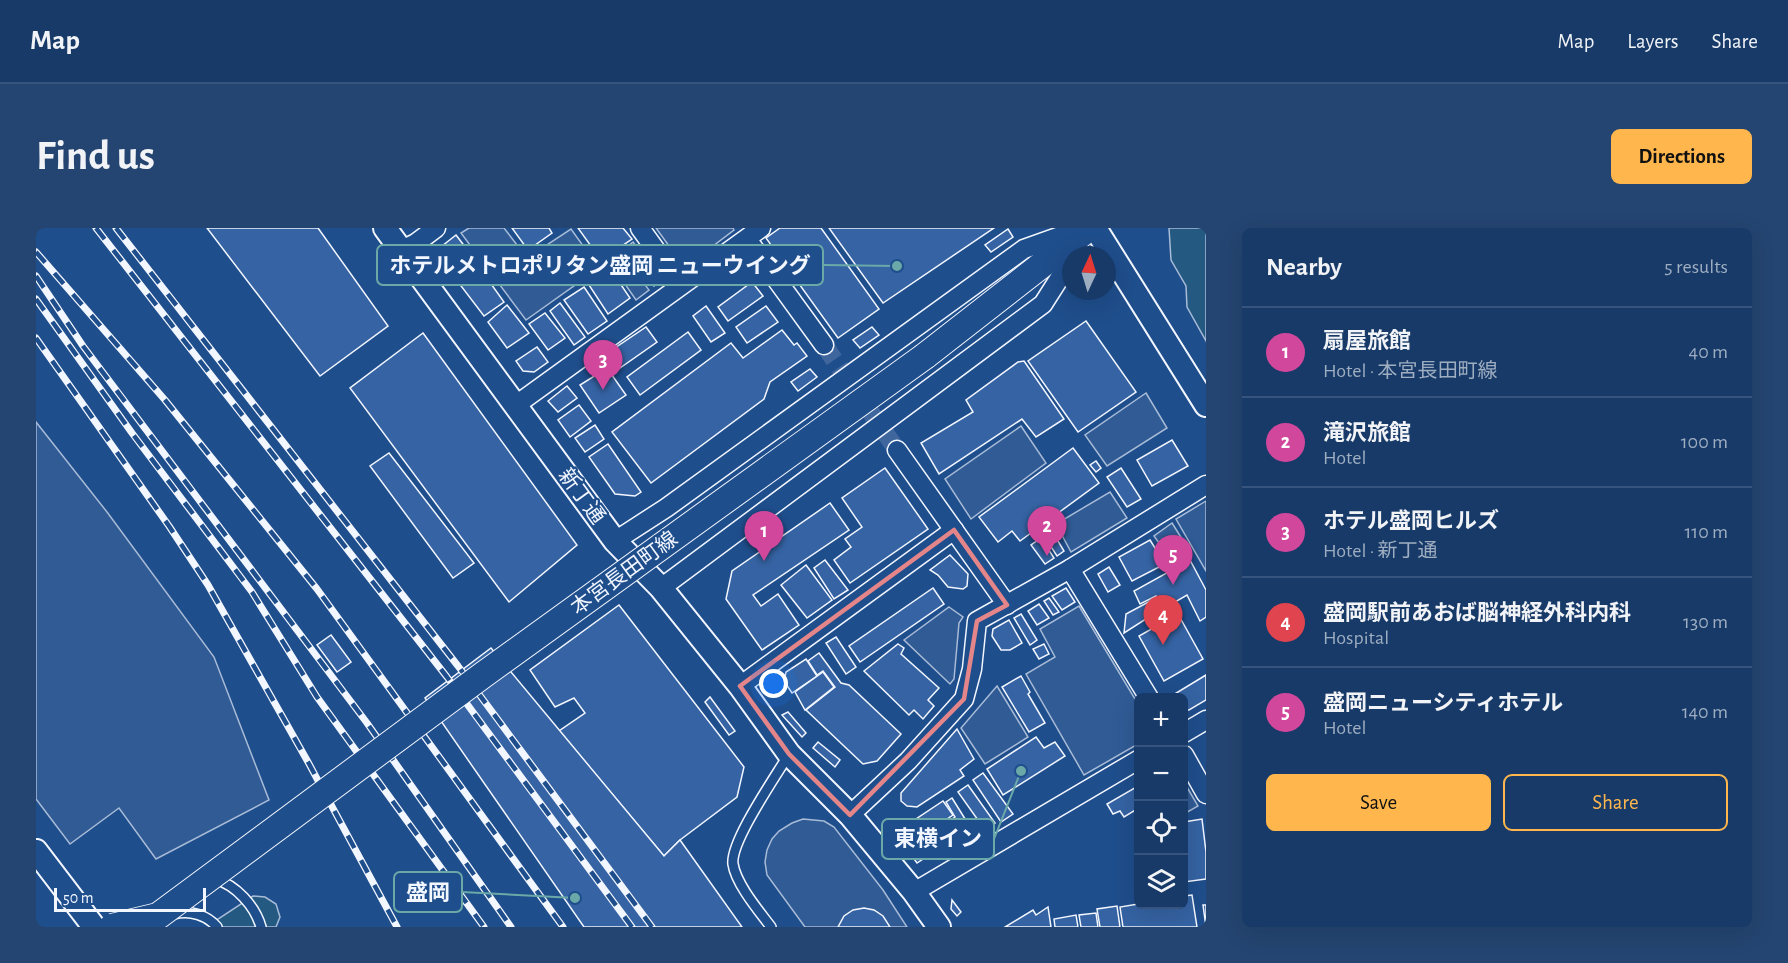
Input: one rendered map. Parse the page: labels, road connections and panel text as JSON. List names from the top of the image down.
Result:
{
  "streets": {
    "main road": ["本宮長田町線"],
    "street": ["新丁通"]
  },
  "places": ["ホテルメトロポリタン盛岡 ニューウイング", "東横イン", "盛岡"],
  "scale_bar": "50 m",
  "north": "top",
  "page": {
    "header": "Map",
    "nav": ["Map", "Layers", "Share"],
    "buttons": [
      "Directions",
      ["Save", "Share"]
    ],
    "title": "Find us",
    "heading": ["Nearby", "5 results"],
    "list": [
      {
        "mark": "1",
        "name": "扇屋旅館",
        "note": "Hotel · 本宮長田町線",
        "value": "40 m"
      },
      {
        "mark": "2",
        "name": "滝沢旅館",
        "note": "Hotel",
        "value": "100 m"
      },
      {
        "mark": "3",
        "name": "ホテル盛岡ヒルズ",
        "note": "Hotel · 新丁通",
        "value": "110 m"
      },
      {
        "mark": "4",
        "name": "盛岡駅前あおば脳神経外科内科",
        "note": "Hospital",
        "value": "130 m"
      },
      {
        "mark": "5",
        "name": "盛岡ニューシティホテル",
        "note": "Hotel",
        "value": "140 m"
      }
    ],
    "pins": [
      "3",
      "2",
      "1",
      "5",
      "4"
    ],
    "map_buttons": ["+", "−"],
    "scale": "50 m"
  }
}
